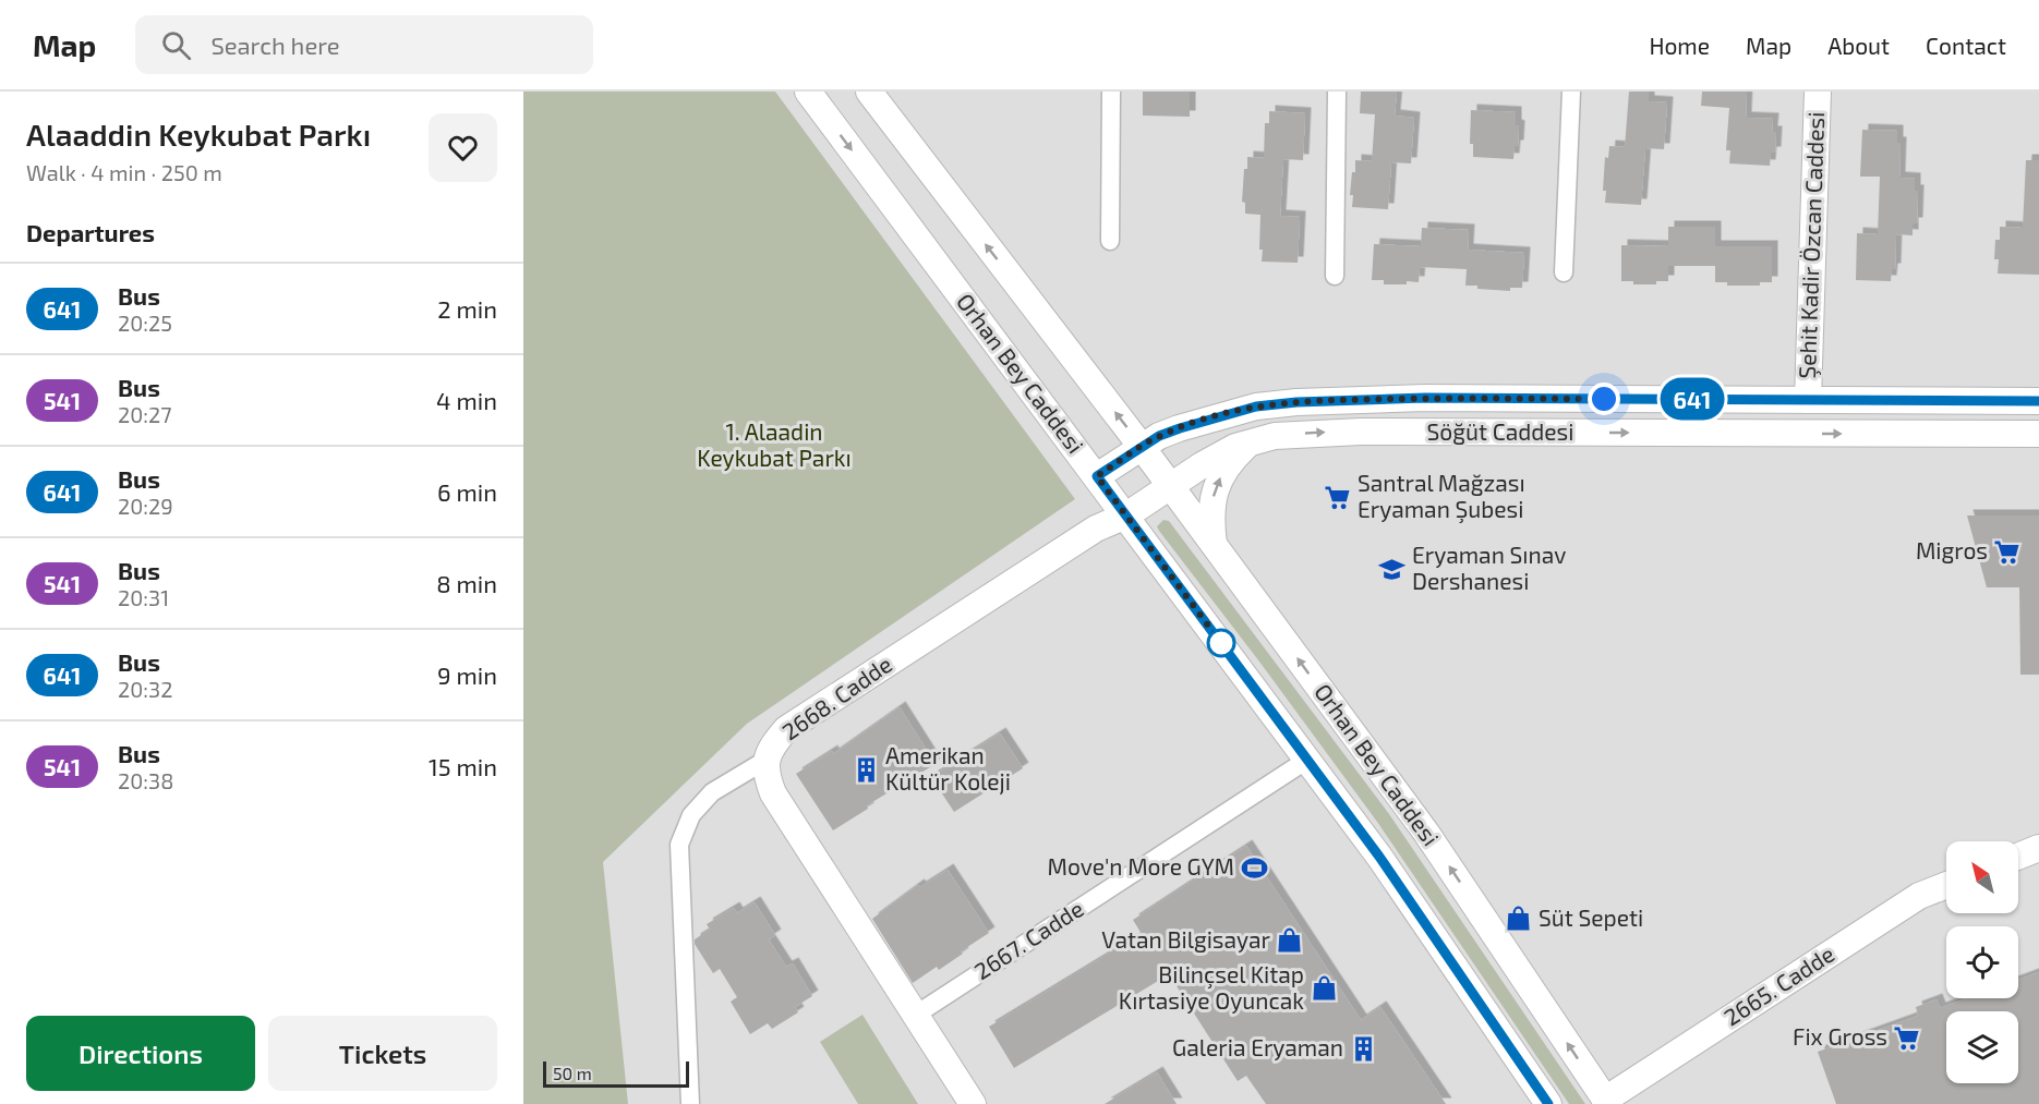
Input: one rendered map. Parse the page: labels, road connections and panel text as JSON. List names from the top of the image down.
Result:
{
  "streets": {
    "main road": [
      "Şehit Kadir Özcan Caddesi",
      "Orhan Bey Caddesi",
      "Söğüt Caddesi",
      "2668. Cadde",
      "2665. Cadde"
    ],
    "street": ["2667. Cadde"]
  },
  "crossings": [
    ["Şehit Kadir Özcan Caddesi", "Söğüt Caddesi"],
    ["Orhan Bey Caddesi", "Söğüt Caddesi"],
    ["Orhan Bey Caddesi", "2668. Cadde"],
    ["Orhan Bey Caddesi", "2667. Cadde"],
    ["Orhan Bey Caddesi", "2665. Cadde"],
    ["Söğüt Caddesi", "2668. Cadde"],
    ["2668. Cadde", "2667. Cadde"]
  ],
  "parks": ["1. Alaadin Keykubat Parkı"],
  "places": {
    "supermarket": ["Santral Mağzası Eryaman Şubesi", "Migros", "Fix Gross"],
    "school or university": ["Eryaman Sınav Dershanesi"],
    "building": ["Amerikan Kültür Koleji", "Galeria Eryaman"],
    "sports": ["Move'n More GYM"],
    "shop": ["Süt Sepeti", "Vatan Bilgisayar", "Bilinçsel Kitap Kırtasiye Oyuncak"]
  },
  "lines": ["bus line 641"],
  "scale_bar": "50 m",
  "north": "top left",
  "page": {
    "header": "Map",
    "search": "Search here",
    "nav": [
      "Home",
      "Map",
      "About",
      "Contact"
    ],
    "heading": [
      ["Alaaddin Keykubat Parkı", "Walk · 4 min · 250 m"],
      "Departures"
    ],
    "on_map": "641",
    "list": [
      {
        "mark": "641",
        "name": "Bus",
        "note": "20:25",
        "value": "2 min"
      },
      {
        "mark": "541",
        "name": "Bus",
        "note": "20:27",
        "value": "4 min"
      },
      {
        "mark": "641",
        "name": "Bus",
        "note": "20:29",
        "value": "6 min"
      },
      {
        "mark": "541",
        "name": "Bus",
        "note": "20:31",
        "value": "8 min"
      },
      {
        "mark": "641",
        "name": "Bus",
        "note": "20:32",
        "value": "9 min"
      },
      {
        "mark": "541",
        "name": "Bus",
        "note": "20:38",
        "value": "15 min"
      }
    ],
    "buttons": ["Directions", "Tickets"],
    "scale": "50 m"
  }
}
